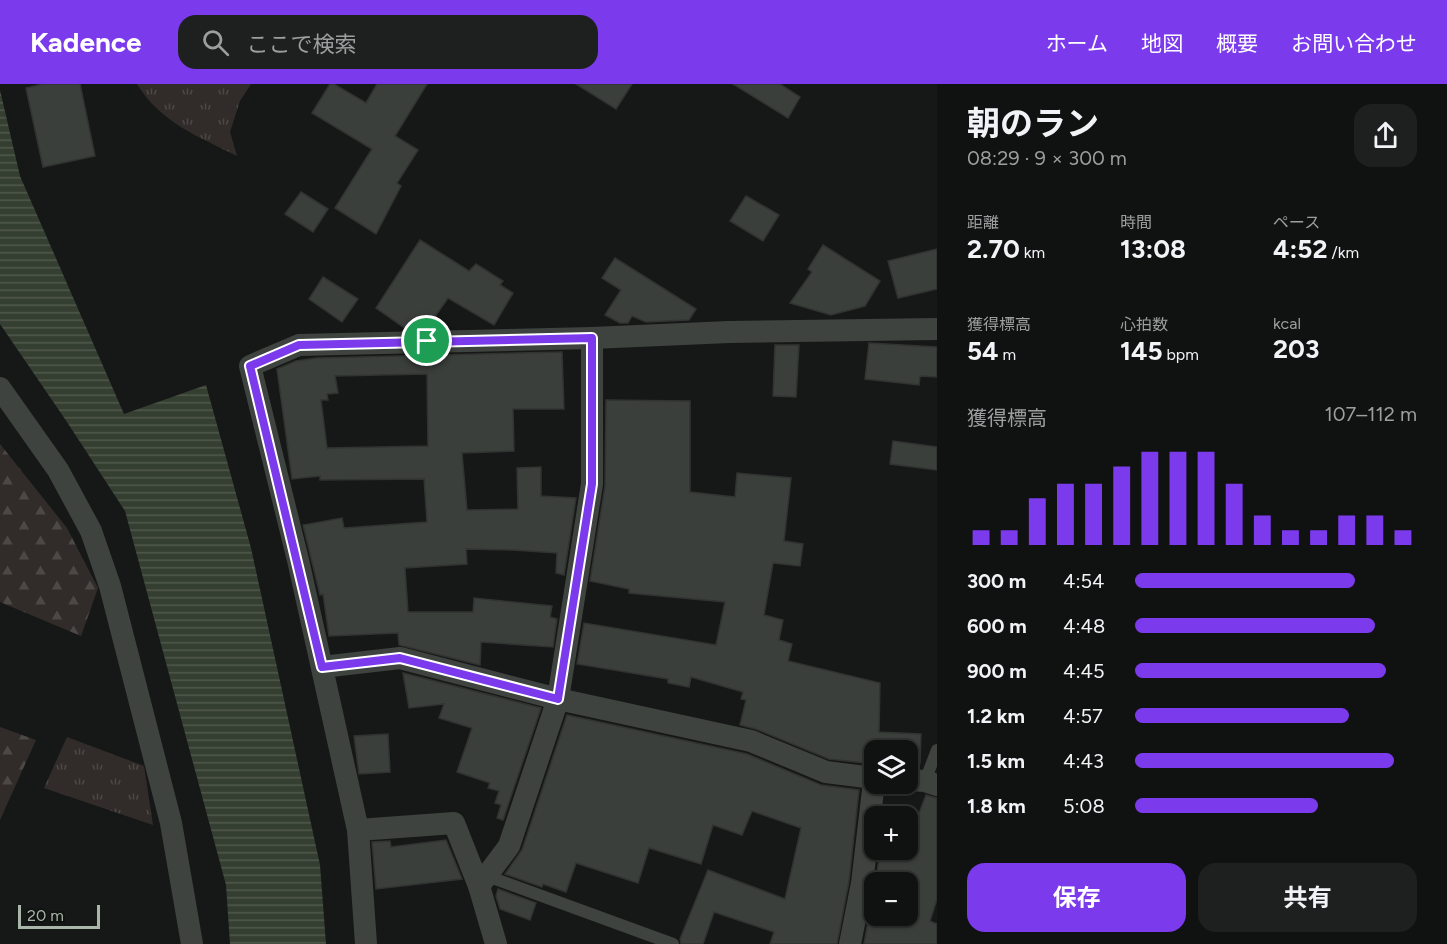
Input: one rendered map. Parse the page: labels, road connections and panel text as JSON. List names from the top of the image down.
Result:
{
  "scale_bar": "20 m",
  "page": {
    "header": "Kadence",
    "search": "ここで検索",
    "nav": [
      "ホーム",
      "地図",
      "概要",
      "お問い合わせ"
    ],
    "heading": ["朝のラン", "08:29 · 9 × 300 m"],
    "stats": [
      ["距離", "2.70 km"],
      ["時間", "13:08"],
      ["ペース", "4:52 /km"],
      ["獲得標高", "54 m"],
      ["心拍数", "145 bpm"],
      ["kcal", "203"]
    ],
    "chart": ["獲得標高", "107–112 m"],
    "list": [
      {
        "name": "300 m",
        "note": "4:54"
      },
      {
        "name": "600 m",
        "note": "4:48"
      },
      {
        "name": "900 m",
        "note": "4:45"
      },
      {
        "name": "1.2 km",
        "note": "4:57"
      },
      {
        "name": "1.5 km",
        "note": "4:43"
      },
      {
        "name": "1.8 km",
        "note": "5:08"
      }
    ],
    "map_buttons": ["+", "−"],
    "buttons": ["保存", "共有"],
    "scale": "20 m"
  }
}
